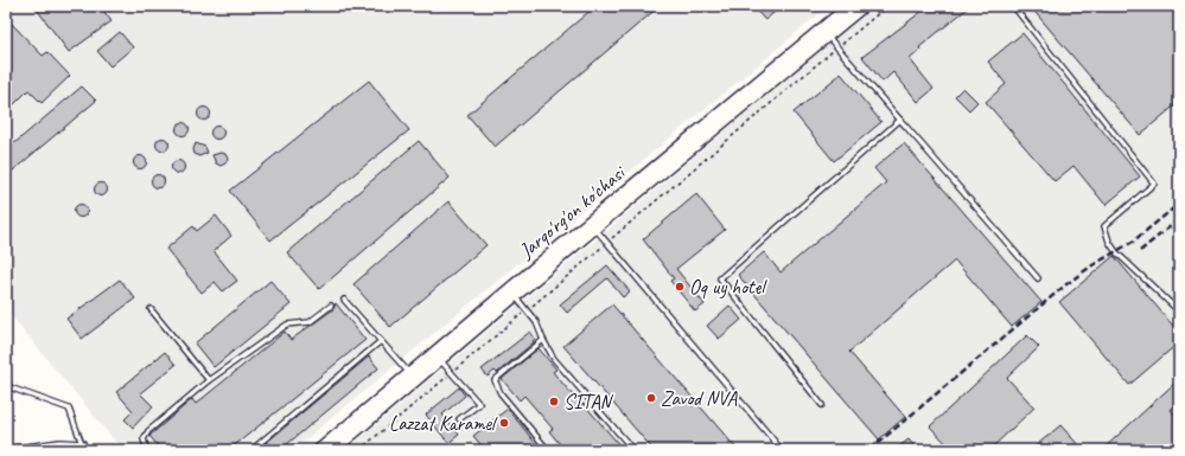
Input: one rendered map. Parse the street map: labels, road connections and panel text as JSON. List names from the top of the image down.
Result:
{
  "streets": {
    "main road": ["Jarqo'rg'on ko'chasi"]
  },
  "places": [
    "Oq uy hotel",
    "Zavod NVA",
    "SITAN",
    "Lazzat Karamel"
  ]
}
